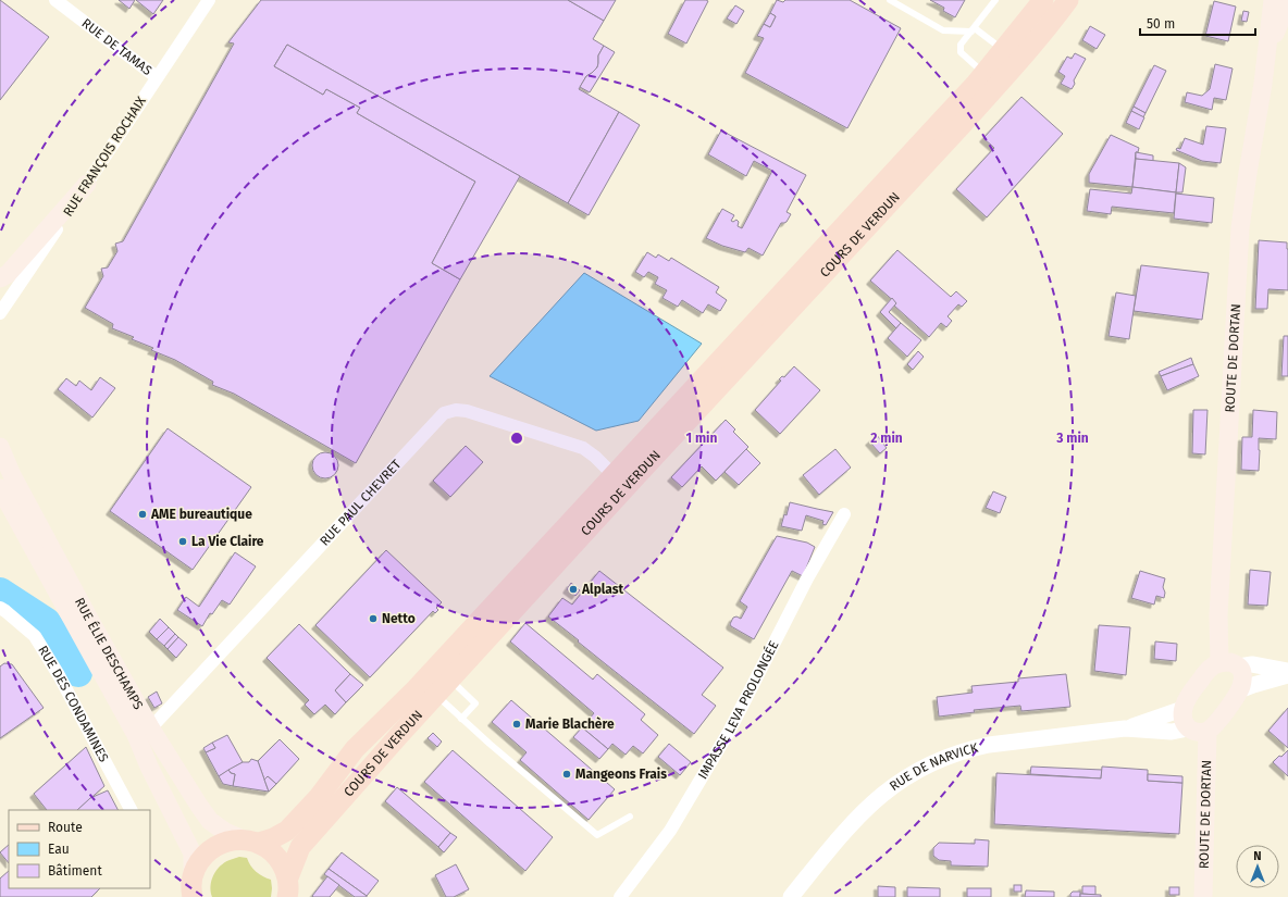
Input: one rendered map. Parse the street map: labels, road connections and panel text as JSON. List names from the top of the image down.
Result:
{
  "streets": {
    "main road": ["COURS DE VERDUN", "ROUTE DE DORTAN", "RUE ÉLIE DESCHAMPS"],
    "street": [
      "RUE DE TAMAS",
      "RUE FRANÇOIS ROCHAIX",
      "RUE PAUL CHEVRET",
      "RUE DES CONDAMINES",
      "IMPASSE LEVA PROLONGÉE",
      "RUE DE NARVICK"
    ]
  },
  "crossings": [
    ["RUE DE TAMAS", "RUE FRANÇOIS ROCHAIX"],
    ["COURS DE VERDUN", "RUE PAUL CHEVRET"],
    ["COURS DE VERDUN", "RUE ÉLIE DESCHAMPS"],
    ["RUE PAUL CHEVRET", "RUE ÉLIE DESCHAMPS"]
  ],
  "places": [
    "AME bureautique",
    "La Vie Claire",
    "Alplast",
    "Netto",
    "Marie Blachère",
    "Mangeons Frais"
  ],
  "legend": ["Route", "Eau", "Bâtiment"],
  "scale_bar": "50 m",
  "north": "top",
  "rings": ["1 min", "2 min", "3 min"]
}
